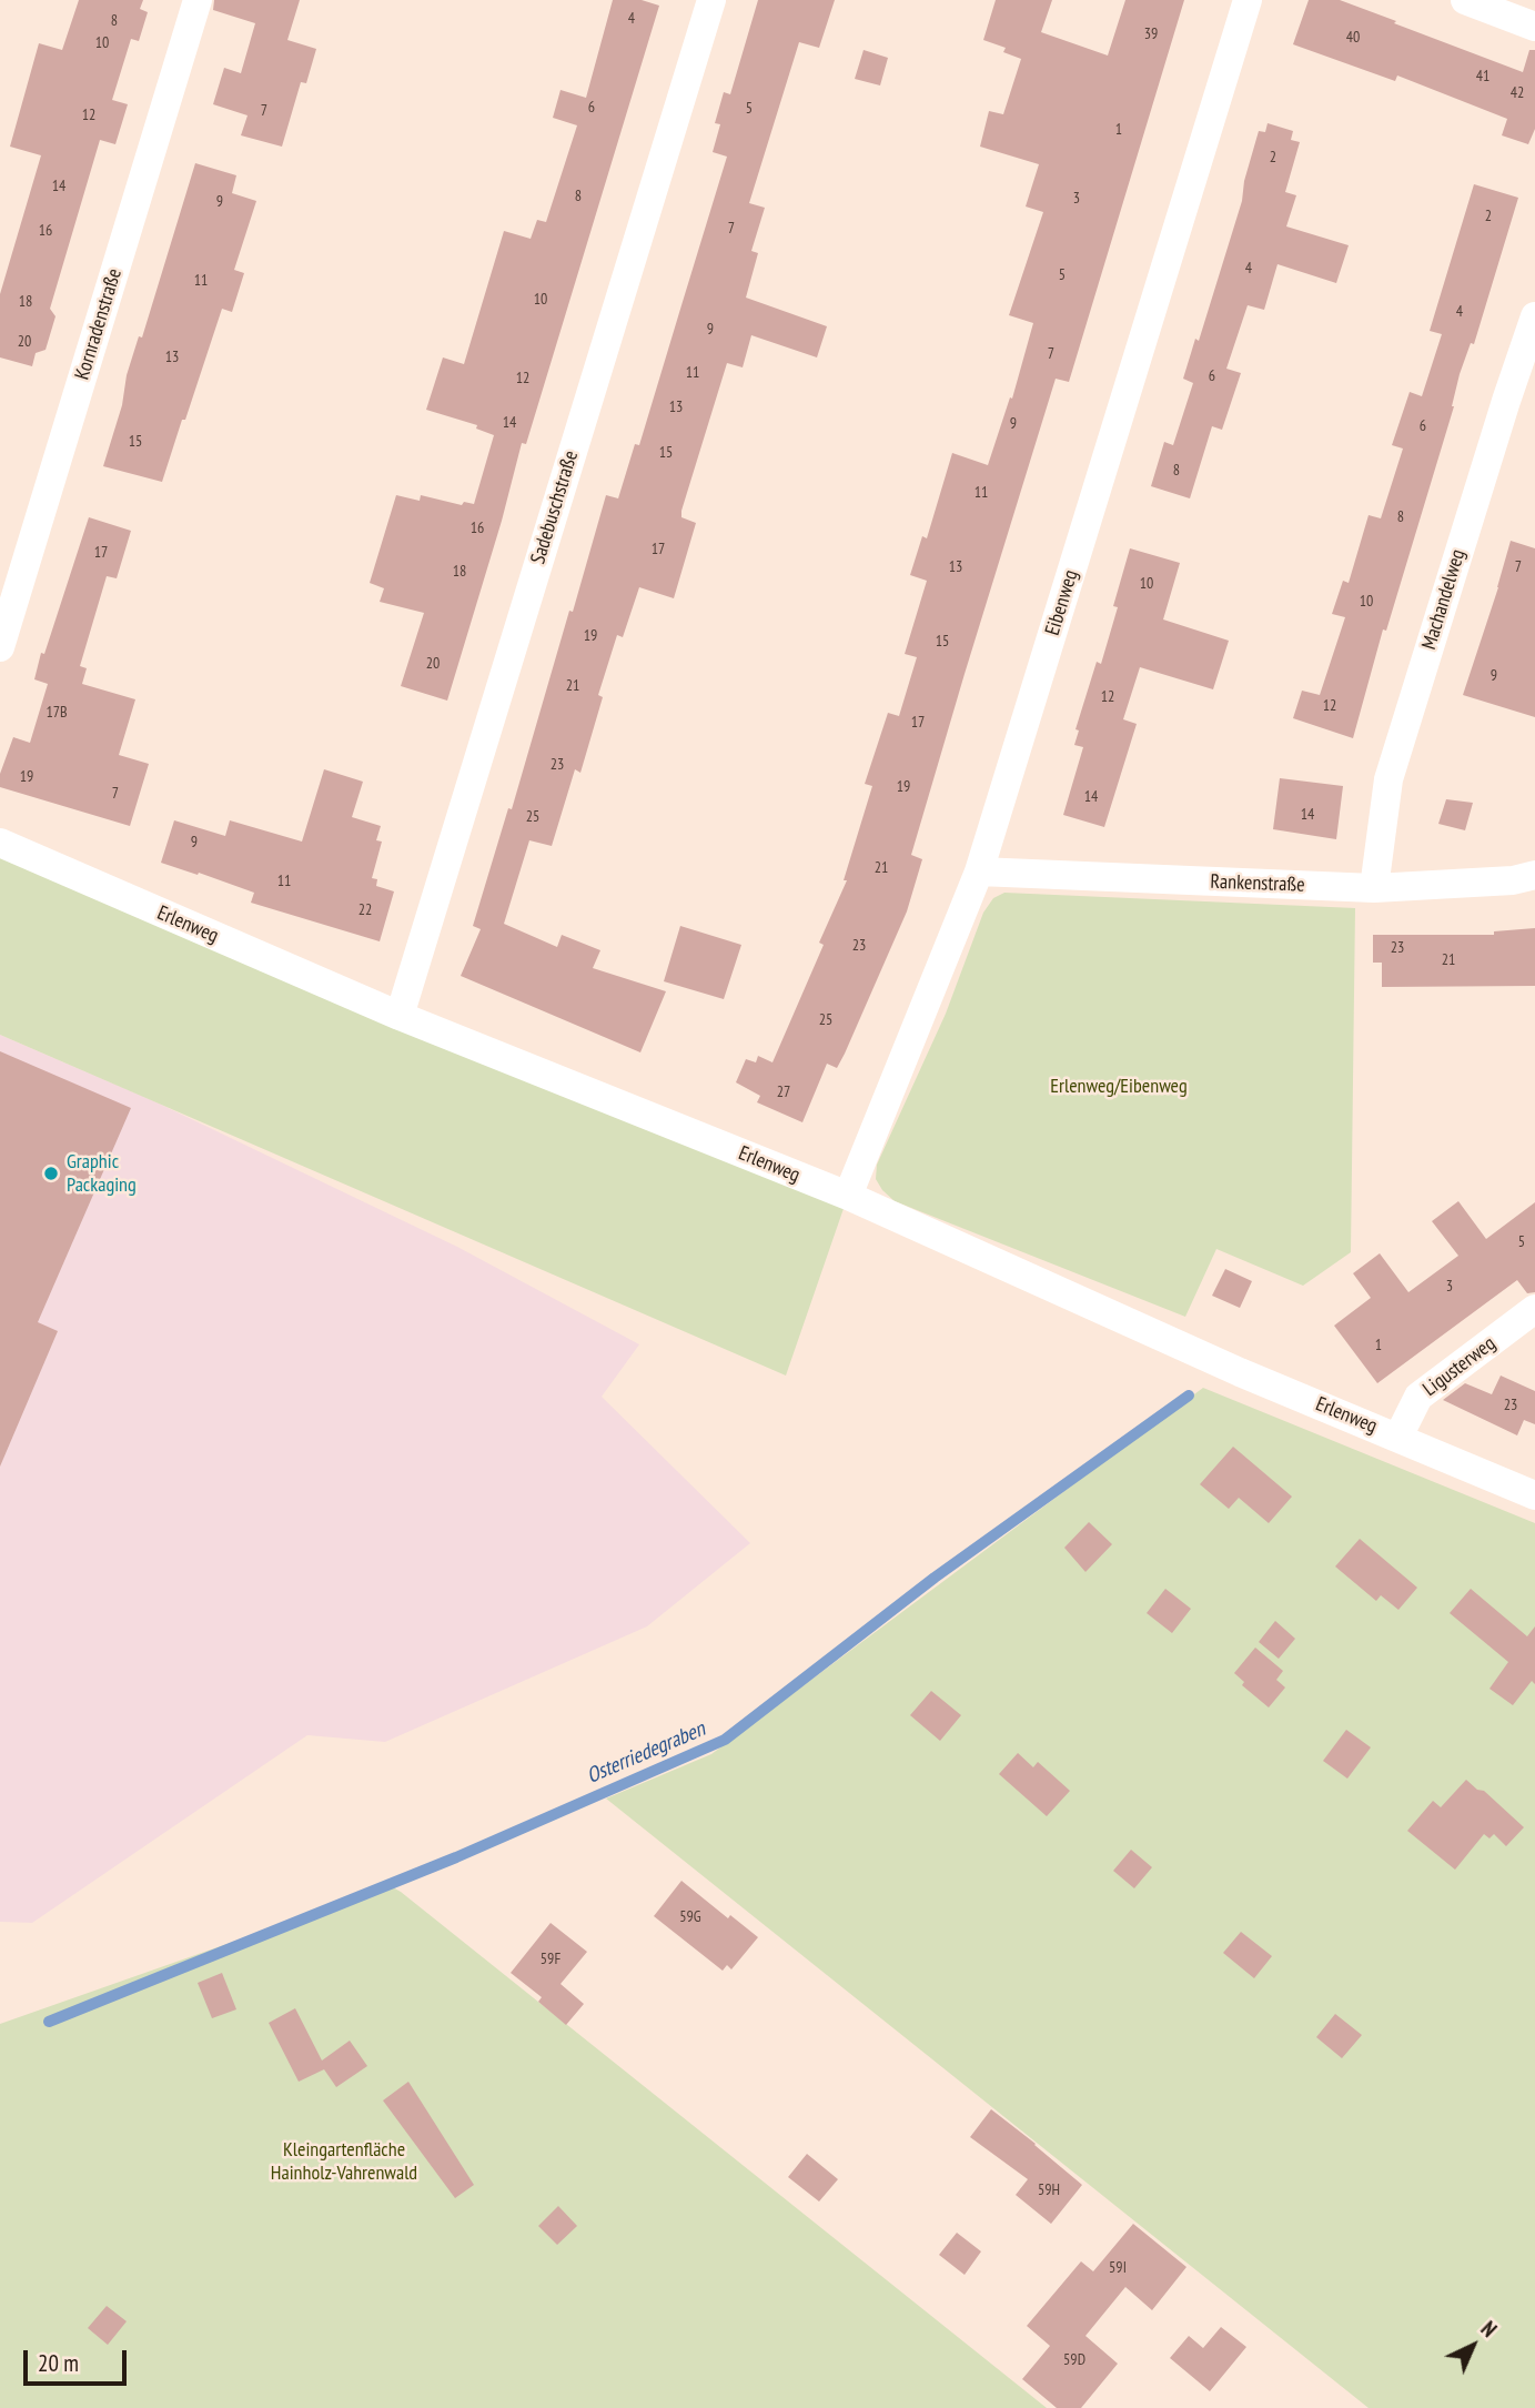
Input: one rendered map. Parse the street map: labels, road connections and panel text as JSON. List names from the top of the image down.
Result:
{
  "streets": {
    "street": [
      "Kornradenstraße",
      "Sadebuschstraße",
      "Machandelweg",
      "Eibenweg",
      "Rankenstraße",
      "Erlenweg",
      "Ligusterweg"
    ]
  },
  "crossings": [
    ["Sadebuschstraße", "Erlenweg"],
    ["Machandelweg", "Rankenstraße"],
    ["Eibenweg", "Rankenstraße"],
    ["Eibenweg", "Erlenweg"],
    ["Erlenweg", "Ligusterweg"]
  ],
  "water": ["Osterriedegraben"],
  "parks": ["Erlenweg/Eibenweg", "Kleingartenfläche Hainholz-Vahrenwald"],
  "places": ["Graphic Packaging"],
  "house_numbers": [
    "4",
    "8",
    "39",
    "40",
    "10",
    "41",
    "42",
    "6",
    "5",
    "7",
    "12",
    "1",
    "2",
    "14",
    "8",
    "3",
    "9",
    "2",
    "7",
    "16",
    "4",
    "5",
    "11",
    "10",
    "18",
    "4",
    "9",
    "20",
    "7",
    "13",
    "11",
    "6",
    "12",
    "13",
    "14",
    "9",
    "6",
    "15",
    "15",
    "8",
    "11",
    "8",
    "16",
    "17",
    "17",
    "13",
    "7",
    "18",
    "10",
    "10",
    "19",
    "15",
    "20",
    "9",
    "21",
    "12",
    "12",
    "17B",
    "17",
    "23",
    "19",
    "19",
    "7",
    "14",
    "14",
    "25",
    "9",
    "21",
    "11",
    "22",
    "23",
    "23",
    "21",
    "25",
    "27",
    "5",
    "3",
    "1",
    "23",
    "59G",
    "59F",
    "59H",
    "59I",
    "59D"
  ],
  "scale_bar": "20 m",
  "north": "top right"
}
